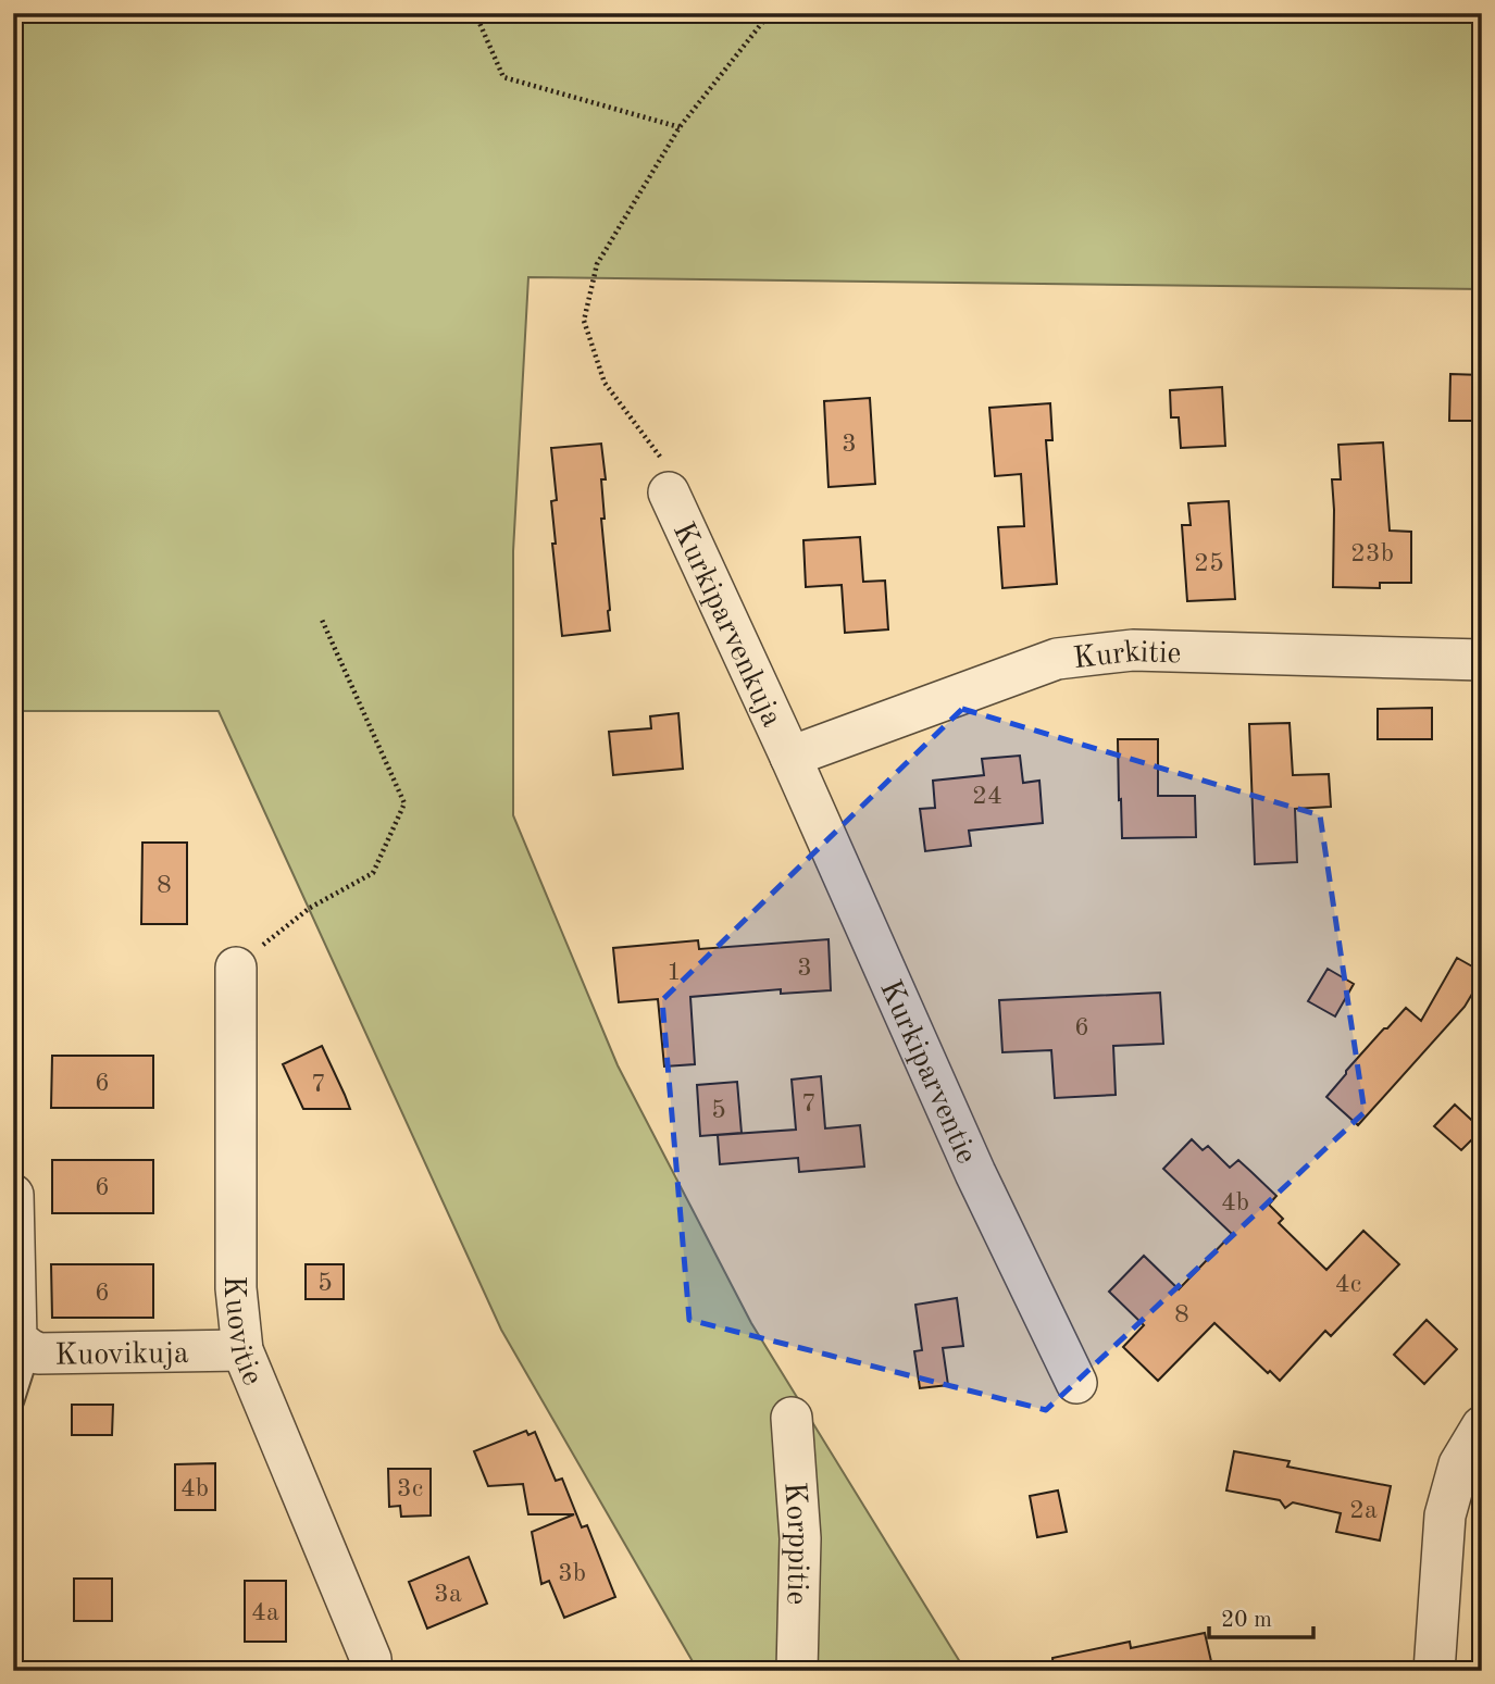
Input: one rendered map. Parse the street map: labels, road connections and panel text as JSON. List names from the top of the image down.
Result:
{
  "streets": {
    "street": [
      "Kurkiparvenkuja",
      "Kurkitie",
      "Kurkiparventie",
      "Kuovitie",
      "Kuovikuja",
      "Korppitie"
    ]
  },
  "crossings": [
    ["Kurkiparvenkuja", "Kurkitie"],
    ["Kurkiparvenkuja", "Kurkiparventie"],
    ["Kurkitie", "Kurkiparventie"],
    ["Kuovitie", "Kuovikuja"]
  ],
  "house_numbers": [
    "3",
    "23b",
    "25",
    "24",
    "8",
    "3",
    "1",
    "6",
    "6",
    "7",
    "7",
    "5",
    "6",
    "4b",
    "5",
    "4c",
    "6",
    "8",
    "4b",
    "3c",
    "2a",
    "3b",
    "3a",
    "4a"
  ],
  "scale_bar": "20 m"
}
